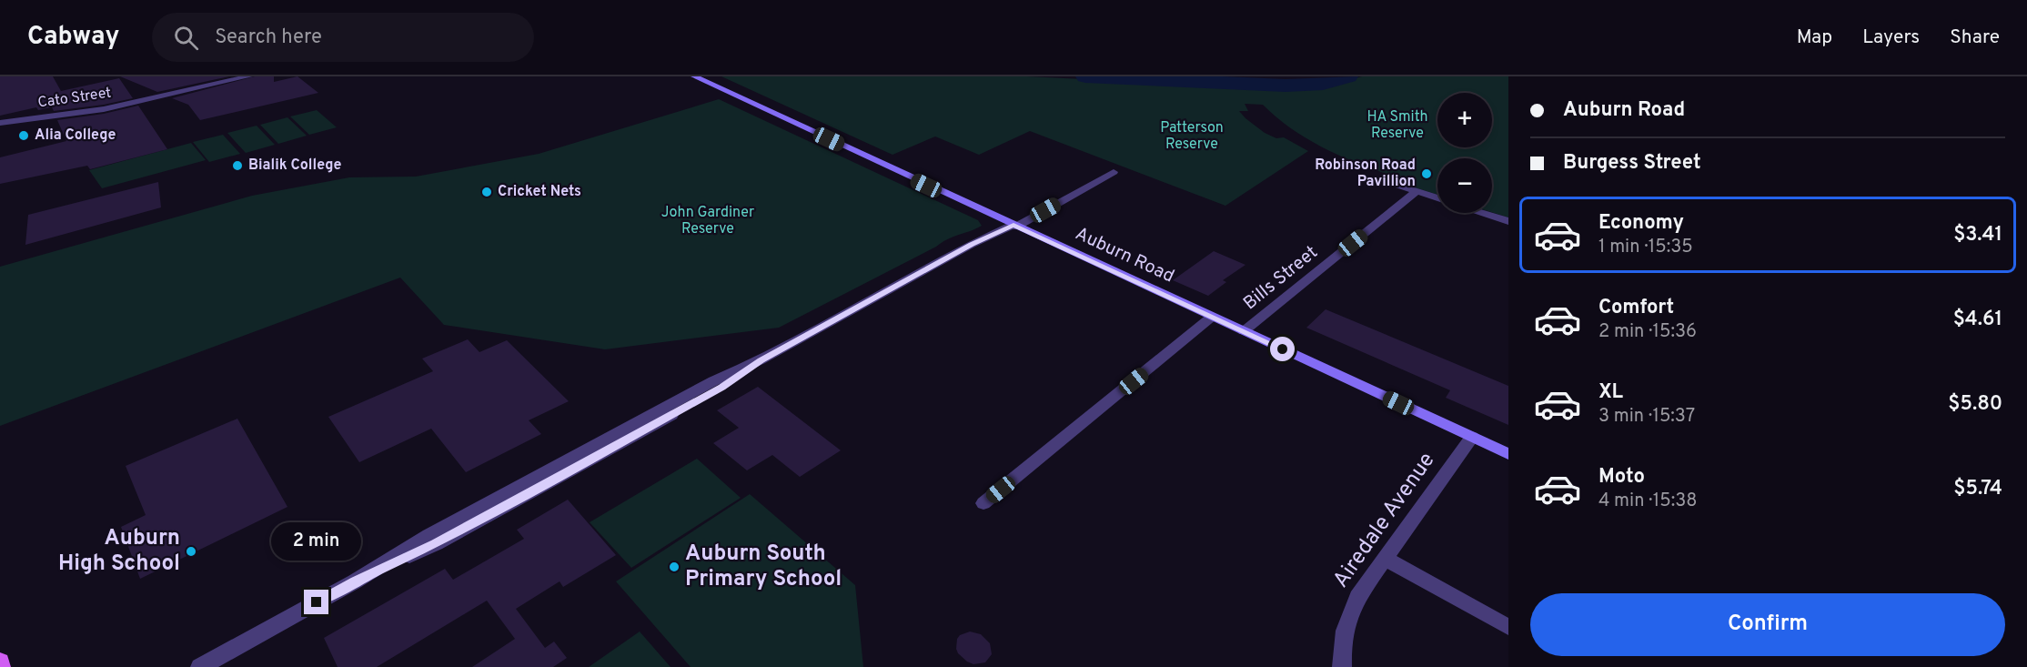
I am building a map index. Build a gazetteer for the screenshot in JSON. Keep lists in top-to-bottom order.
{
  "streets": {
    "main road": ["Auburn Road"],
    "street": ["Cato Street", "Bills Street", "Airedale Avenue"]
  },
  "crossings": [
    ["Auburn Road", "Bills Street"],
    ["Auburn Road", "Airedale Avenue"]
  ],
  "parks": ["HA Smith Reserve", "Patterson Reserve", "John Gardiner Reserve"],
  "places": [
    "Alia College",
    "Bialik College",
    "Robinson Road Pavillion",
    "Cricket Nets",
    "Auburn High School",
    "Auburn South Primary School"
  ],
  "page": {
    "header": "Cabway",
    "search": "Search here",
    "nav": ["Map", "Layers", "Share"],
    "banner": ["Auburn Road", "Burgess Street"],
    "map_buttons": ["+", "−"],
    "list": [
      {
        "name": "Economy",
        "note": "1 min · 15:35",
        "value": "$3.41"
      },
      {
        "name": "Comfort",
        "note": "2 min · 15:36",
        "value": "$4.61"
      },
      {
        "name": "XL",
        "note": "3 min · 15:37",
        "value": "$5.80"
      },
      {
        "name": "Moto",
        "note": "4 min · 15:38",
        "value": "$5.74"
      }
    ],
    "bubble": "2 min",
    "buttons": "Confirm"
  }
}
